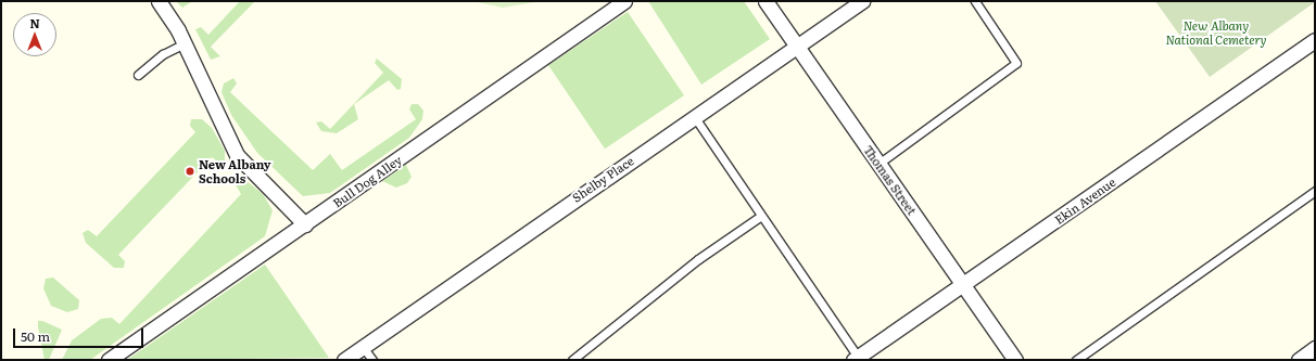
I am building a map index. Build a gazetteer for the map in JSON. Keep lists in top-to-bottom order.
{
  "streets": {
    "street": [
      "Shelby Place",
      "Thomas Street",
      "Bull Dog Alley",
      "Ekin Avenue"
    ]
  },
  "crossings": [
    ["Shelby Place", "Thomas Street"],
    ["Thomas Street", "Ekin Avenue"]
  ],
  "parks": ["New Albany National Cemetery"],
  "places": ["New Albany Schools"],
  "scale_bar": "50 m",
  "north": "top"
}
